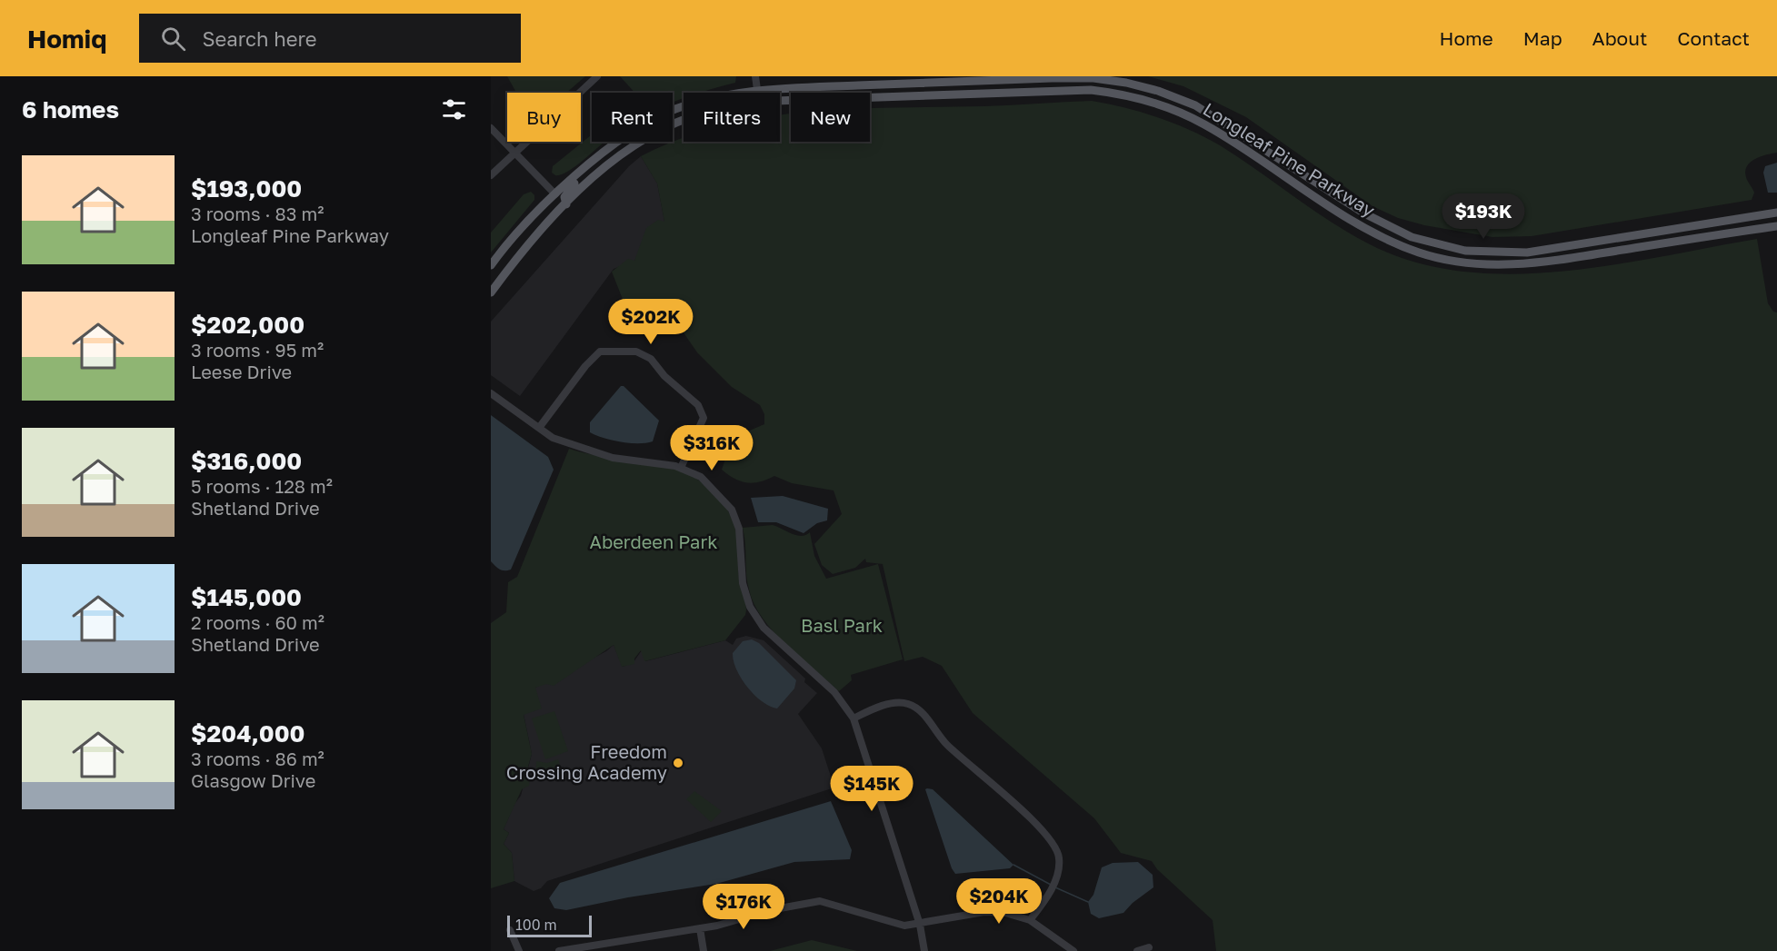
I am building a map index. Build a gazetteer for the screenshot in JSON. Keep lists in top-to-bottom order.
{
  "streets": {
    "main road": ["Longleaf Pine Parkway"]
  },
  "parks": ["Aberdeen Park", "Basl Park"],
  "places": ["Freedom Crossing Academy"],
  "scale_bar": "100 m",
  "page": {
    "header": "Homiq",
    "search": "Search here",
    "nav": [
      "Home",
      "Map",
      "About",
      "Contact"
    ],
    "heading": "6 homes",
    "chip": [
      "Buy",
      "Rent",
      "Filters",
      "New"
    ],
    "list": [
      {
        "name": "$193,000",
        "note": "3 rooms · 83 m² · Longleaf Pine Parkway"
      },
      {
        "name": "$202,000",
        "note": "3 rooms · 95 m² · Leese Drive"
      },
      {
        "name": "$316,000",
        "note": "5 rooms · 128 m² · Shetland Drive"
      },
      {
        "name": "$145,000",
        "note": "2 rooms · 60 m² · Shetland Drive"
      },
      {
        "name": "$204,000",
        "note": "3 rooms · 86 m² · Glasgow Drive"
      }
    ],
    "price": [
      "$193K",
      "$202K",
      "$316K",
      "$145K",
      "$204K",
      "$176K"
    ],
    "scale": "100 m"
  }
}
